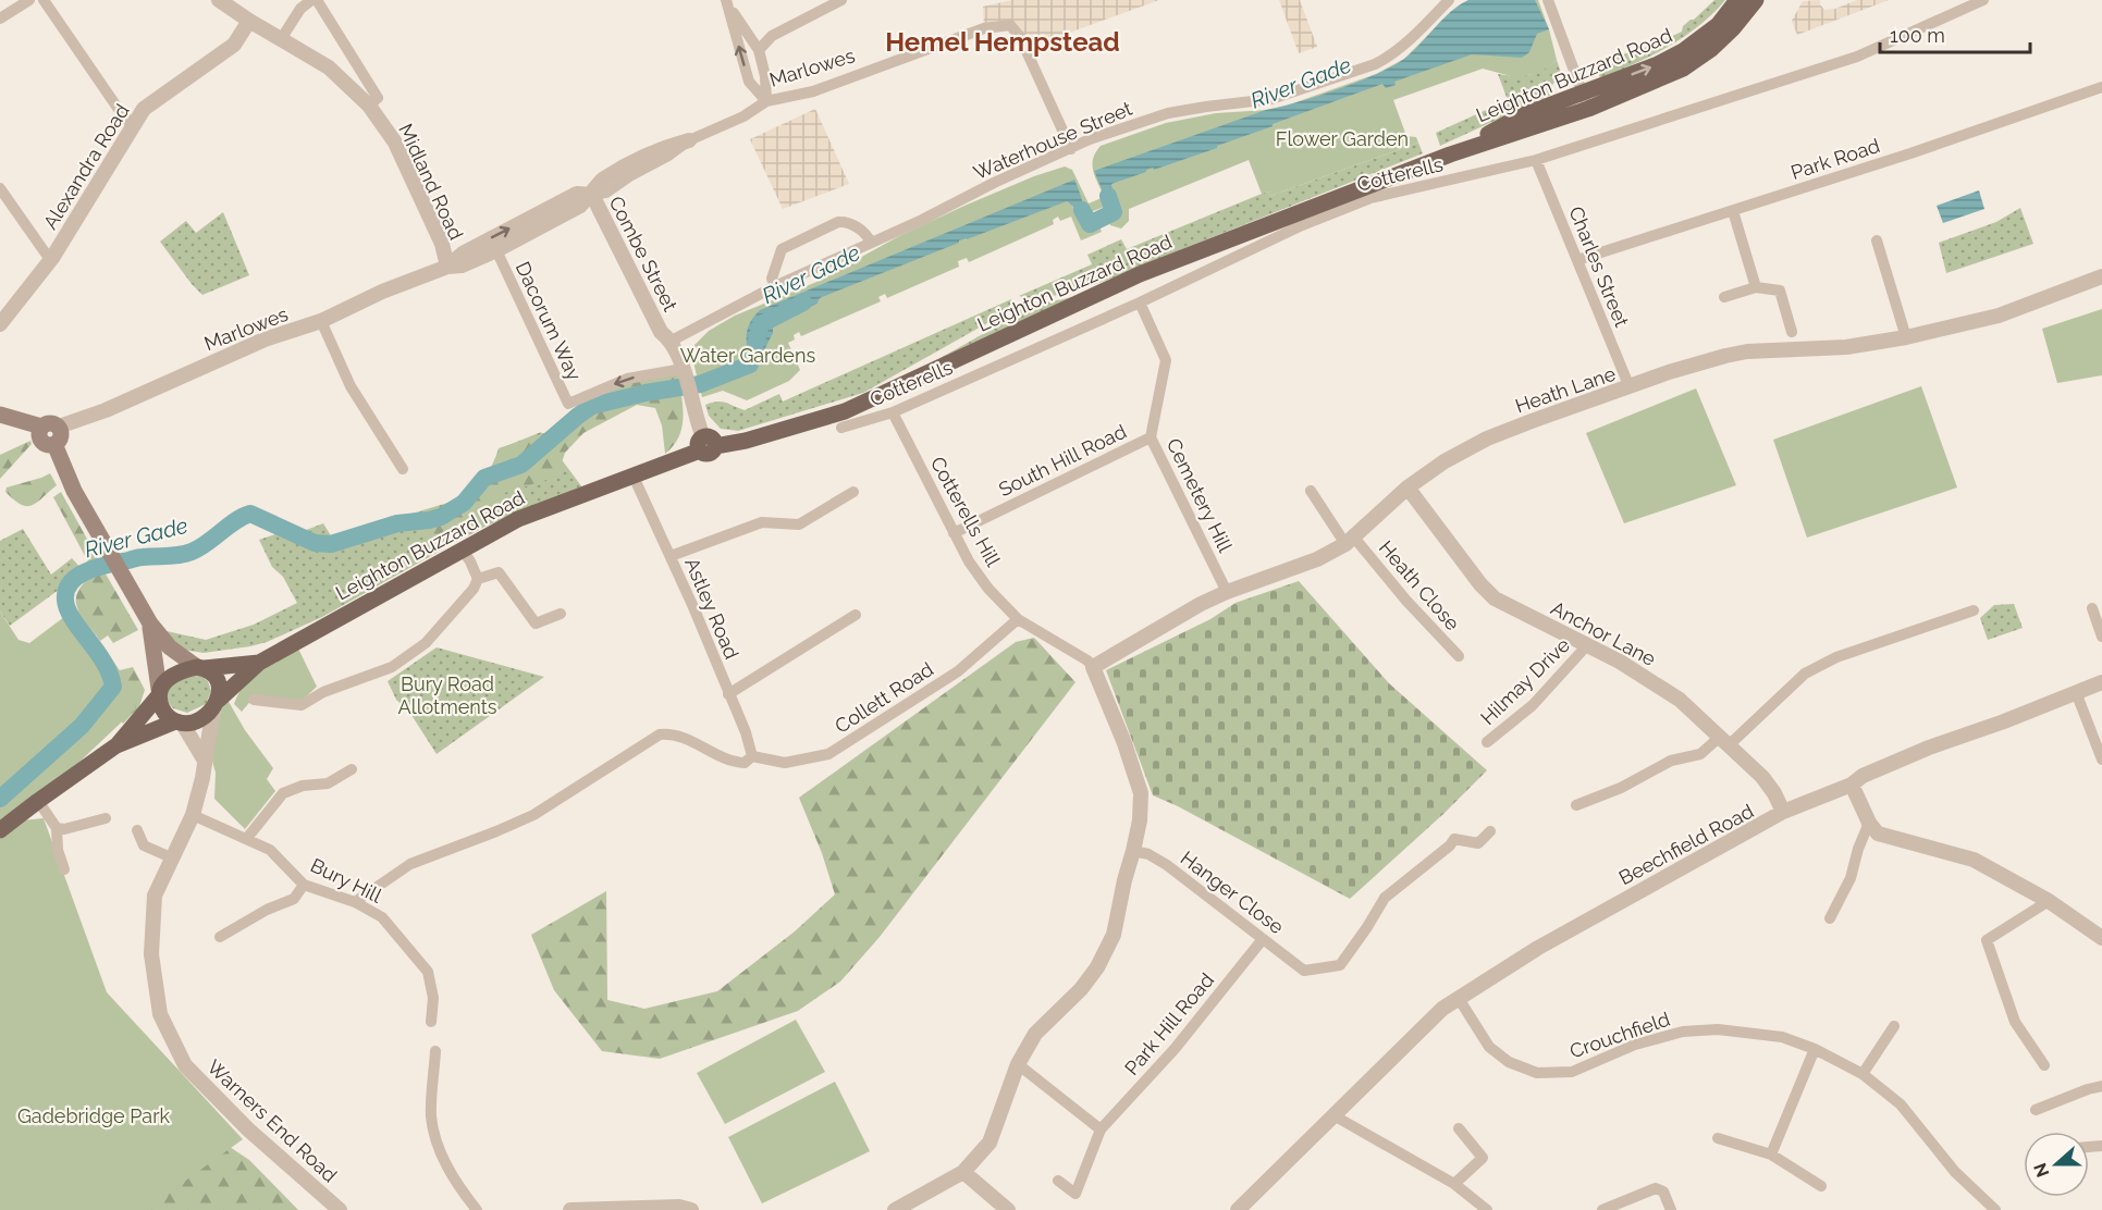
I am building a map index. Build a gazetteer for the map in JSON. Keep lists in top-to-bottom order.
{
  "streets": {
    "main road": ["Leighton Buzzard Road"],
    "street": [
      "Marlowes",
      "Waterhouse Street",
      "Park Road",
      "Alexandra Road",
      "Cotterells",
      "Midland Road",
      "Combe Street",
      "Charles Street",
      "Dacorum Way",
      "Heath Lane",
      "South Hill Road",
      "Cemetery Hill",
      "Cotterells Hill",
      "Heath Close",
      "Astley Road",
      "Anchor Lane",
      "Hilmay Drive",
      "Collett Road",
      "Beechfield Road",
      "Bury Hill",
      "Hanger Close",
      "Park Hill Road",
      "Crouchfield",
      "Warners End Road"
    ]
  },
  "crossings": [
    ["Marlowes", "Waterhouse Street"],
    ["Marlowes", "Midland Road"],
    ["Marlowes", "Combe Street"],
    ["Marlowes", "Dacorum Way"],
    ["Leighton Buzzard Road", "Combe Street"],
    ["Leighton Buzzard Road", "Astley Road"],
    ["Leighton Buzzard Road", "Warners End Road"],
    ["Waterhouse Street", "Combe Street"],
    ["Park Road", "Charles Street"],
    ["Alexandra Road", "Midland Road"],
    ["Cotterells", "Charles Street"],
    ["Cotterells", "Cemetery Hill"],
    ["Cotterells", "Cotterells Hill"],
    ["Combe Street", "Dacorum Way"],
    ["Charles Street", "Heath Lane"],
    ["Heath Lane", "Cemetery Hill"],
    ["Heath Lane", "Cotterells Hill"],
    ["Heath Lane", "Heath Close"],
    ["Heath Lane", "Anchor Lane"],
    ["South Hill Road", "Cemetery Hill"],
    ["South Hill Road", "Cotterells Hill"],
    ["Cotterells Hill", "Collett Road"],
    ["Astley Road", "Collett Road"],
    ["Anchor Lane", "Hilmay Drive"],
    ["Anchor Lane", "Beechfield Road"],
    ["Collett Road", "Bury Hill"],
    ["Beechfield Road", "Crouchfield"],
    ["Bury Hill", "Warners End Road"],
    ["Hanger Close", "Park Hill Road"]
  ],
  "districts": ["Hemel Hempstead"],
  "water": ["River Gade"],
  "parks": [
    "Flower Garden",
    "Water Gardens",
    "Bury Road Allotments",
    "Gadebridge Park"
  ],
  "scale_bar": "100 m",
  "north": "left"
}
